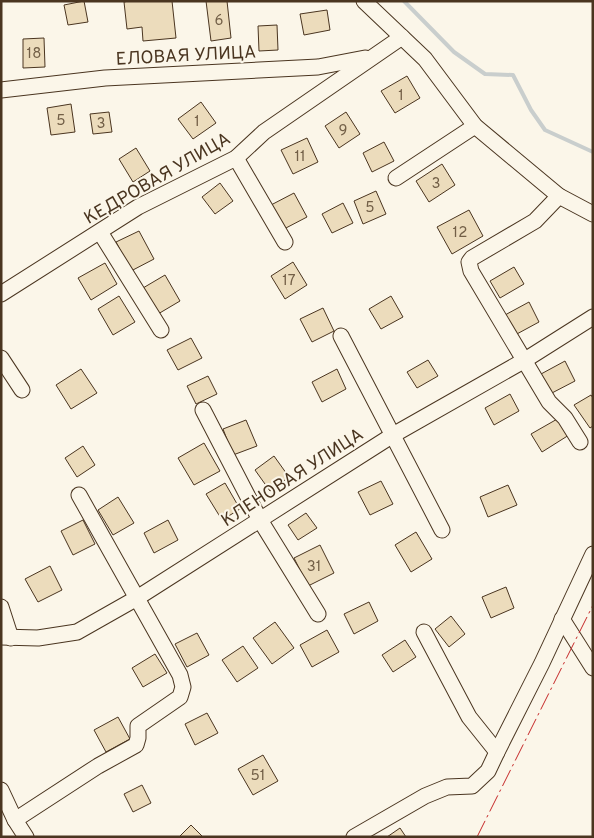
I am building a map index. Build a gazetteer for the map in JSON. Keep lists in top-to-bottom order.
{
  "streets": {
    "street": ["ЕЛОВАЯ УЛИЦА", "КЕДРОВАЯ УЛИЦА", "КЛЕНОВАЯ УЛИЦА"]
  },
  "crossings": [
    ["ЕЛОВАЯ УЛИЦА", "КЕДРОВАЯ УЛИЦА"]
  ],
  "house_numbers": [
    "6",
    "18",
    "1",
    "5",
    "1",
    "3",
    "9",
    "11",
    "3",
    "5",
    "12",
    "17",
    "31",
    "51"
  ]
}
